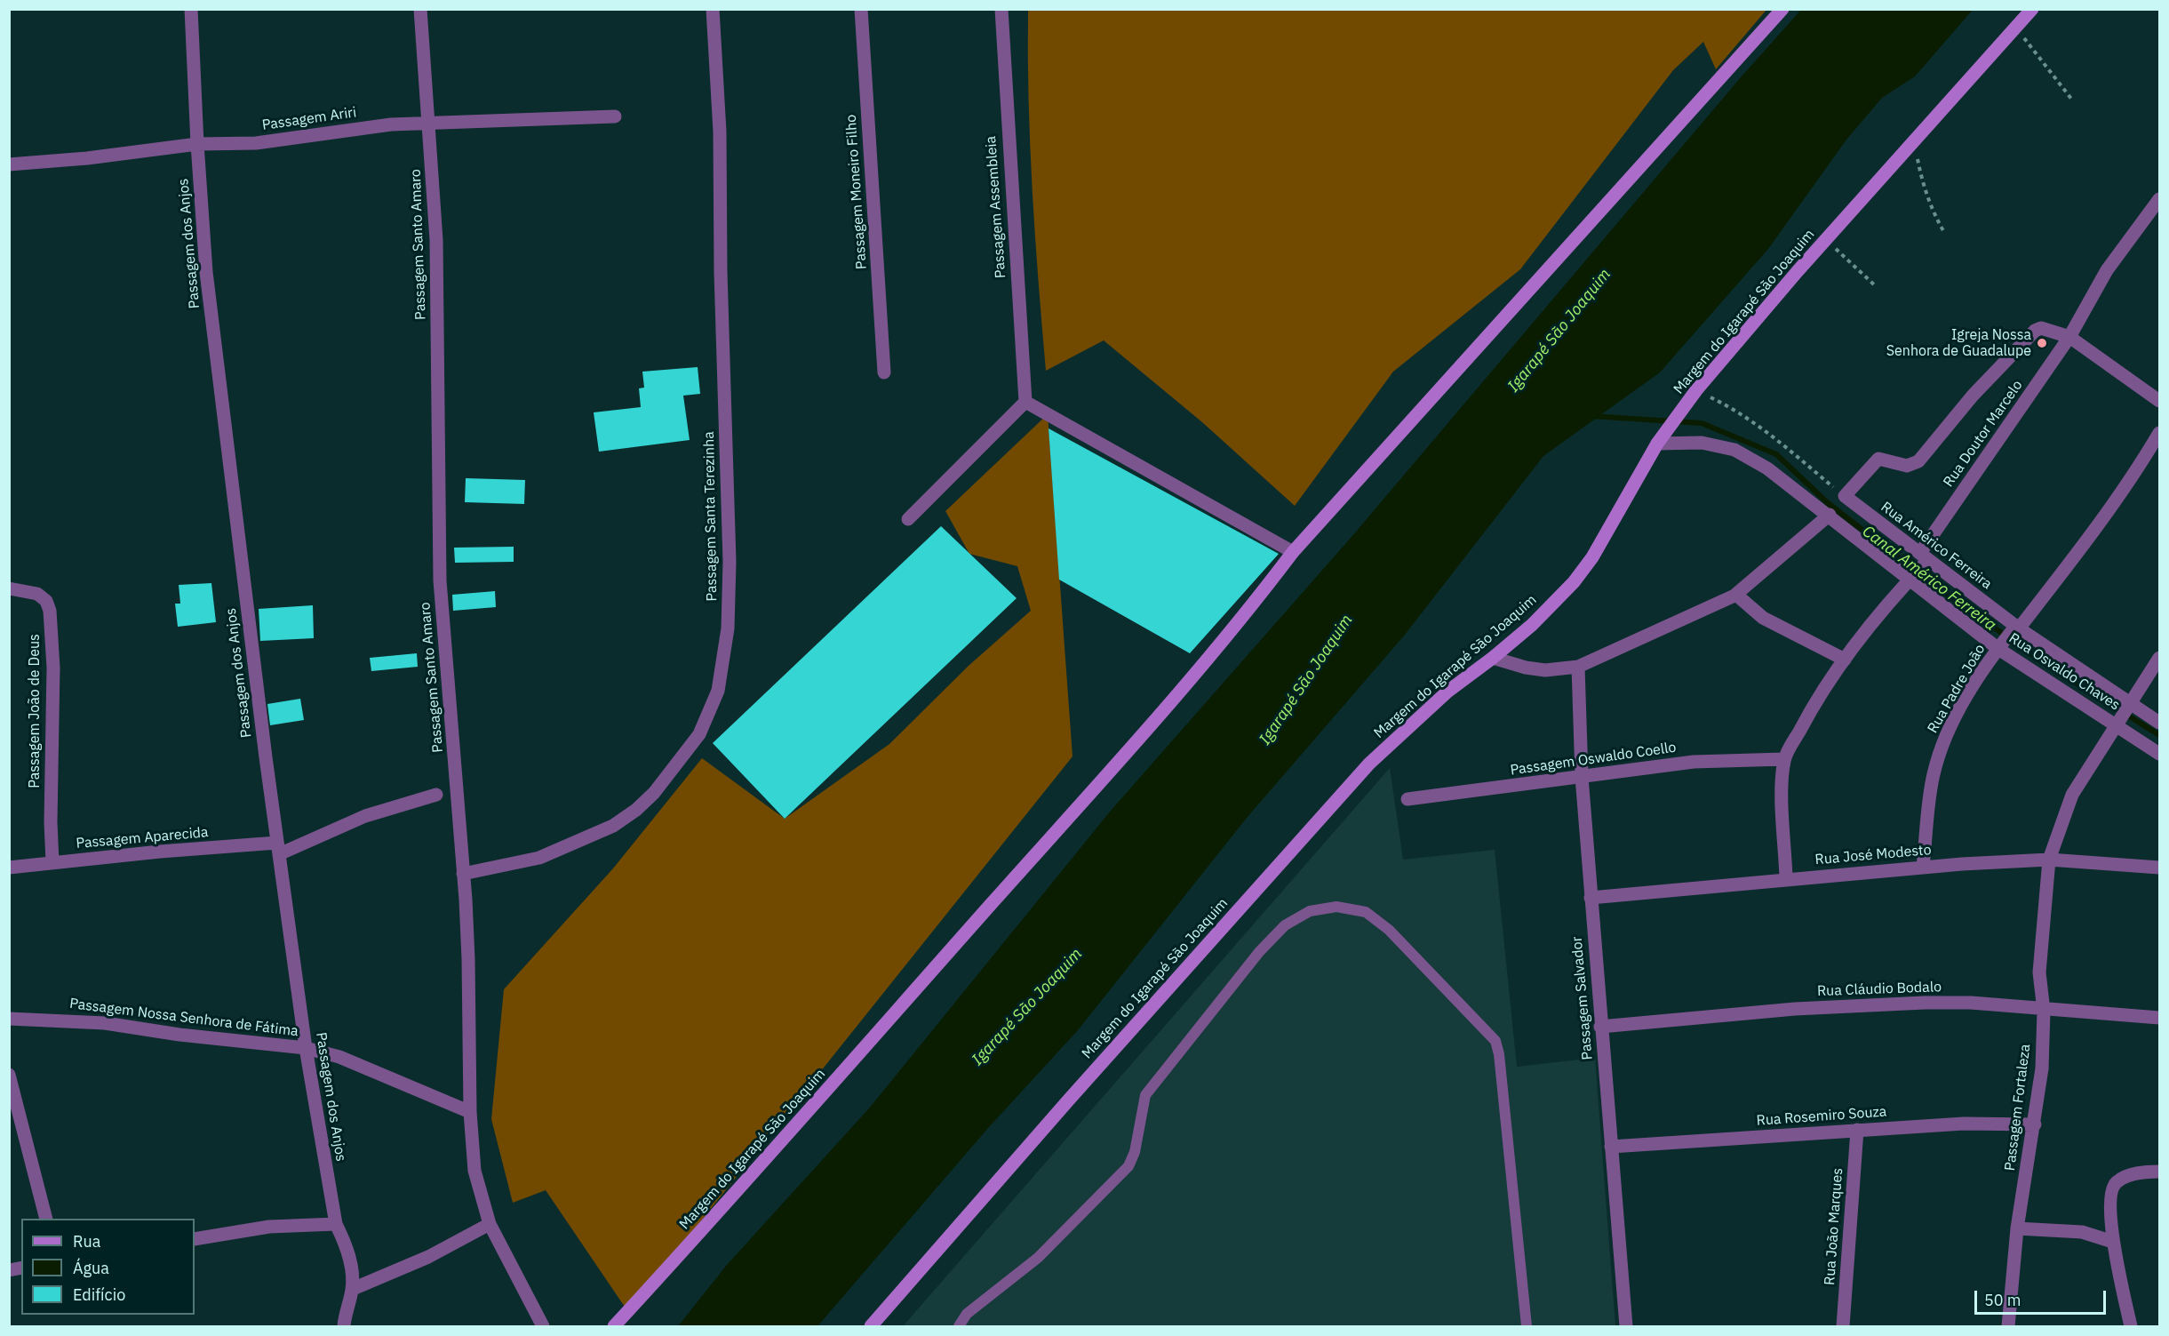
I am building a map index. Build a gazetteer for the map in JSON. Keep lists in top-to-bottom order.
{
  "streets": {
    "street": [
      "Passagem Ariri",
      "Passagem Moneiro Filho",
      "Passagem Assembleia",
      "Passagem dos Anjos",
      "Passagem Santo Amaro",
      "Margem do Igarapé São Joaquim",
      "Rua Doutor Marcelo",
      "Passagem Santa Terezinha",
      "Rua Américo Ferreira",
      "Rua Osvaldo Chaves",
      "Rua Padre João",
      "Passagem João de Deus",
      "Passagem Oswaldo Coello",
      "Passagem Aparecida",
      "Rua José Modesto",
      "Rua Cláudio Bodalo",
      "Passagem Salvador",
      "Passagem Nossa Senhora de Fátima",
      "Passagem Fortaleza",
      "Rua Rosemiro Souza",
      "Rua João Marques"
    ]
  },
  "crossings": [
    ["Passagem Ariri", "Passagem dos Anjos"],
    ["Passagem Ariri", "Passagem Santo Amaro"],
    ["Passagem dos Anjos", "Passagem Aparecida"],
    ["Passagem dos Anjos", "Passagem Nossa Senhora de Fátima"],
    ["Passagem Santo Amaro", "Passagem Santa Terezinha"],
    ["Passagem Santo Amaro", "Passagem Nossa Senhora de Fátima"],
    ["Margem do Igarapé São Joaquim", "Rua Osvaldo Chaves"],
    ["Rua Doutor Marcelo", "Rua Américo Ferreira"],
    ["Rua Doutor Marcelo", "Rua Osvaldo Chaves"],
    ["Rua Doutor Marcelo", "Passagem Oswaldo Coello"],
    ["Rua Doutor Marcelo", "Rua José Modesto"],
    ["Rua Américo Ferreira", "Rua Osvaldo Chaves"],
    ["Rua Américo Ferreira", "Rua Padre João"],
    ["Rua Américo Ferreira", "Passagem Fortaleza"],
    ["Rua Osvaldo Chaves", "Rua Padre João"],
    ["Rua Osvaldo Chaves", "Passagem Fortaleza"],
    ["Rua Padre João", "Rua José Modesto"],
    ["Passagem João de Deus", "Passagem Aparecida"],
    ["Passagem Oswaldo Coello", "Passagem Salvador"],
    ["Rua José Modesto", "Passagem Salvador"],
    ["Rua José Modesto", "Passagem Fortaleza"],
    ["Rua Cláudio Bodalo", "Passagem Salvador"],
    ["Rua Cláudio Bodalo", "Passagem Fortaleza"],
    ["Passagem Salvador", "Rua Rosemiro Souza"],
    ["Passagem Fortaleza", "Rua Rosemiro Souza"],
    ["Rua Rosemiro Souza", "Rua João Marques"]
  ],
  "water": ["Igarapé São Joaquim", "Canal Américo Ferreira"],
  "places": ["Igreja Nossa Senhora de Guadalupe"],
  "legend": ["Rua", "Água", "Edifício"],
  "scale_bar": "50 m"
}
